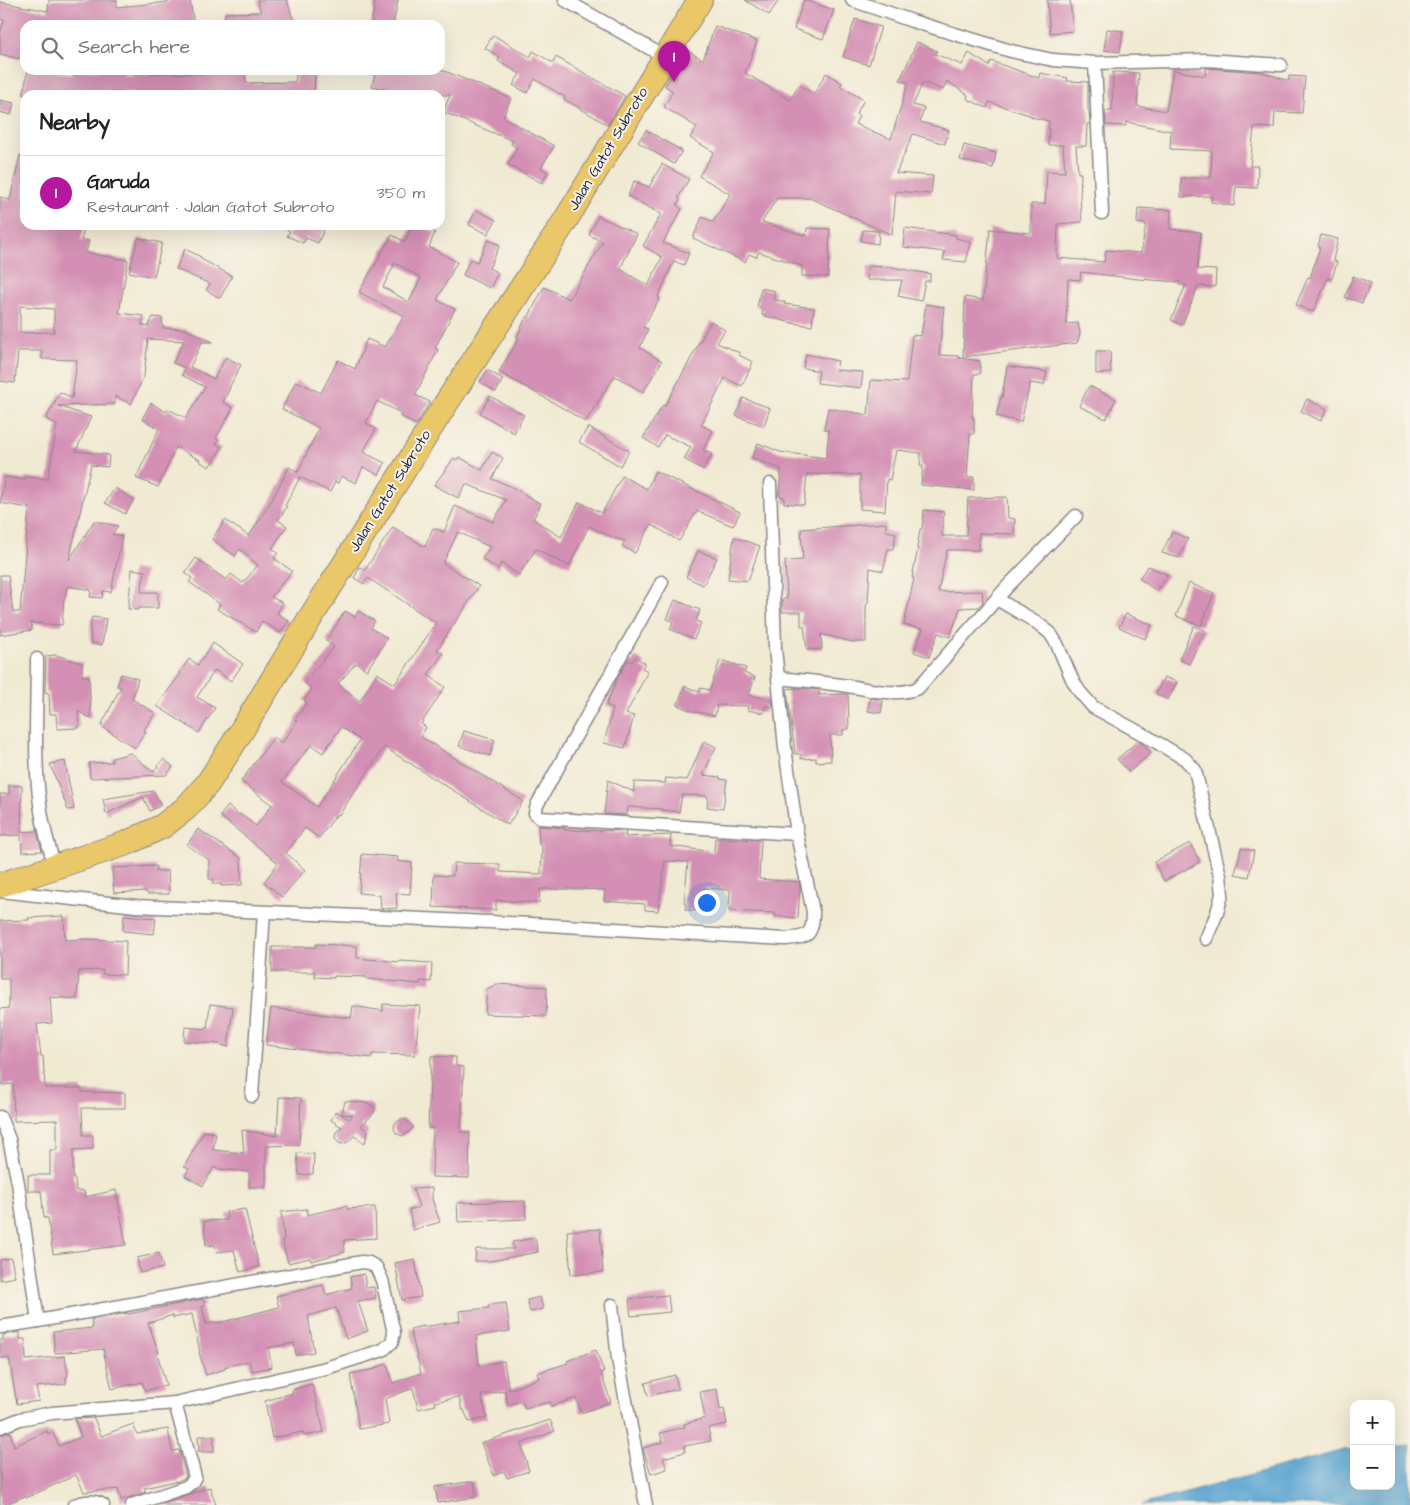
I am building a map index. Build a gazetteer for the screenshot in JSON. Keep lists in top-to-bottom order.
{
  "streets": {
    "highway": ["Jalan Gatot Subroto"]
  },
  "page": {
    "search": "Search here",
    "pins": "1",
    "heading": "Nearby",
    "list": [
      {
        "mark": "1",
        "name": "Garuda",
        "note": "Restaurant · Jalan Gatot Subroto",
        "value": "350 m"
      }
    ],
    "map_buttons": ["+", "−"]
  }
}
